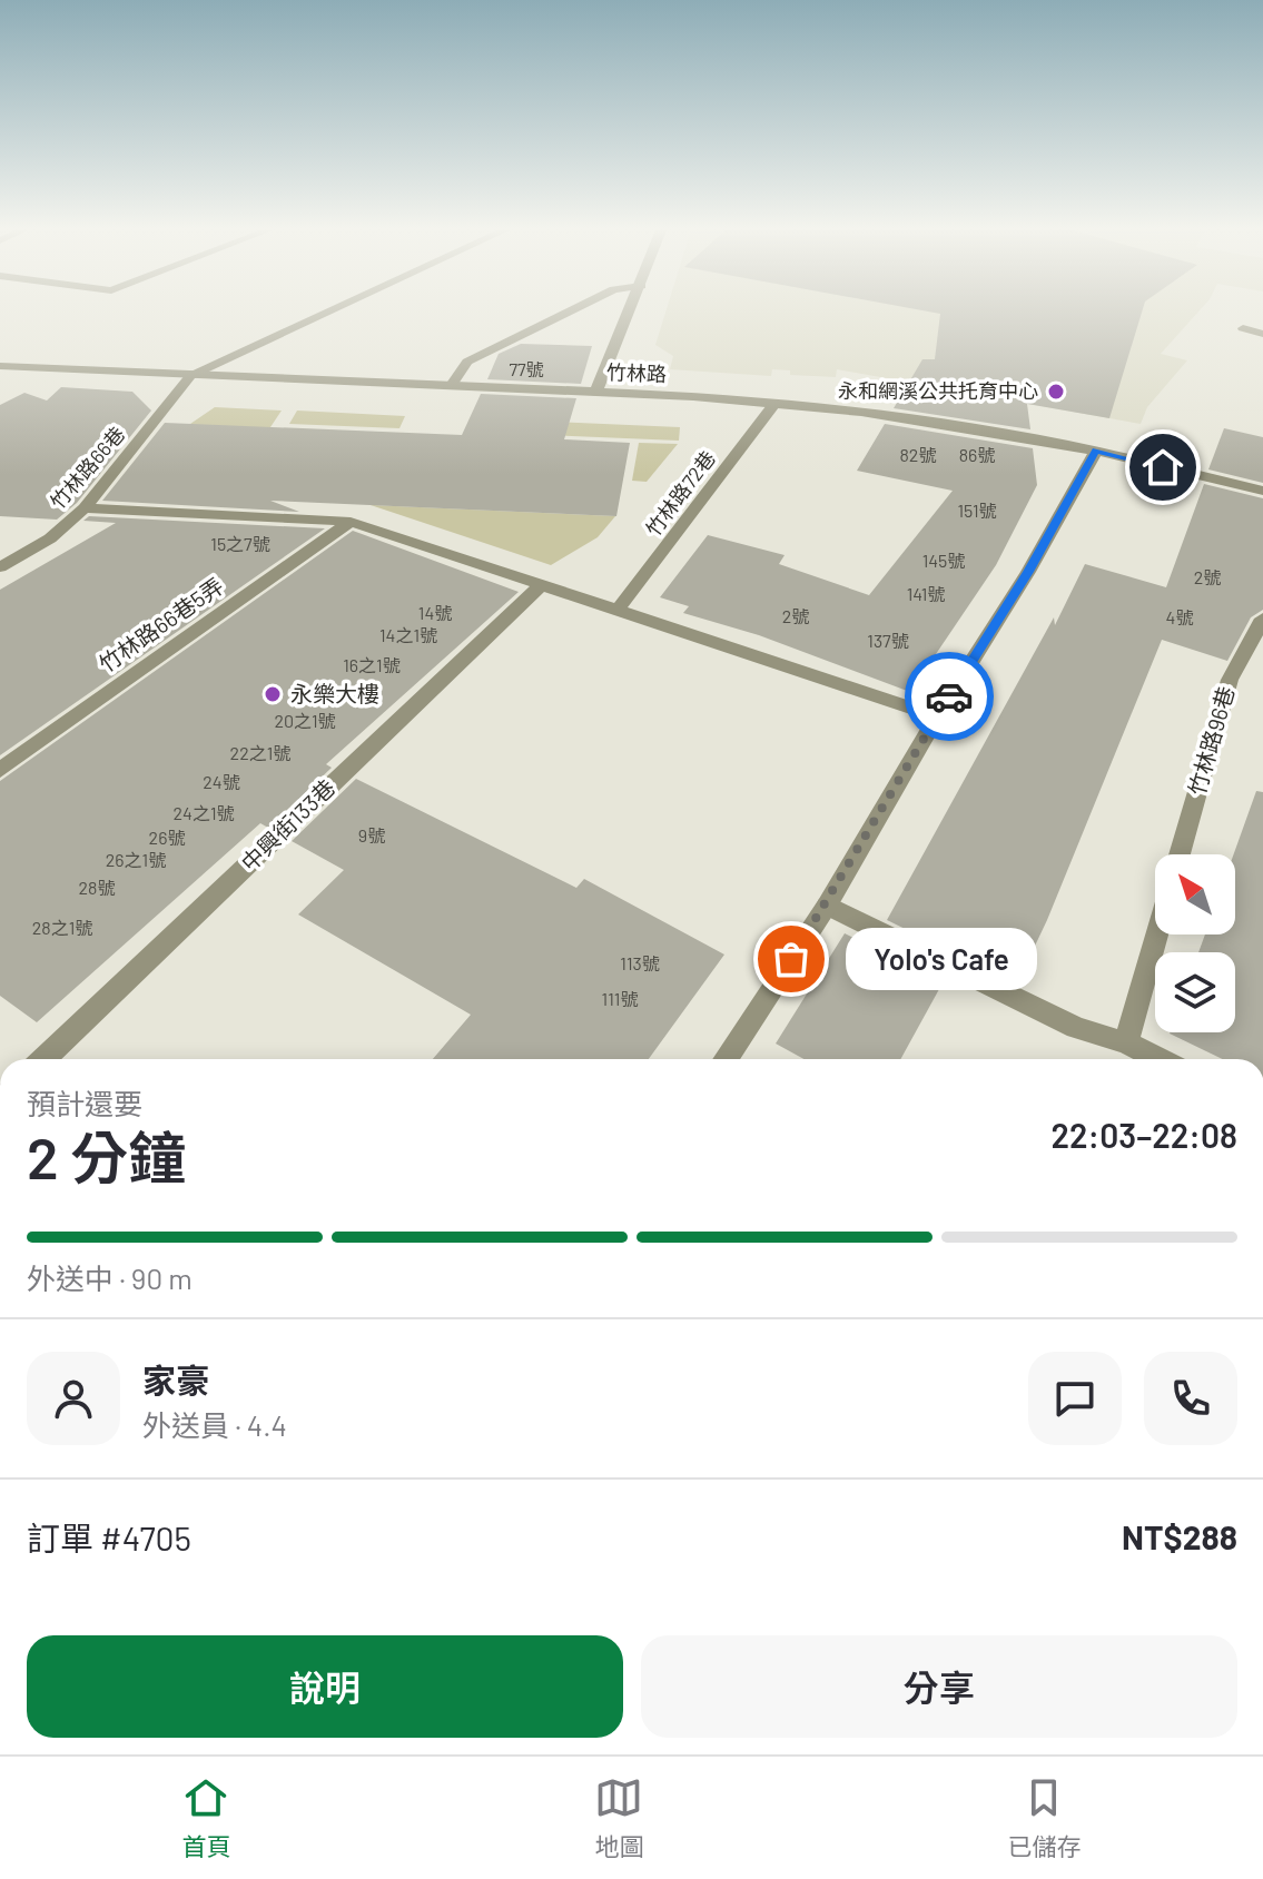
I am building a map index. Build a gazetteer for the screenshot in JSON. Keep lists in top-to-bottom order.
{
  "streets": {
    "street": [
      "竹林路",
      "竹林路66巷",
      "竹林路72巷",
      "竹林路66巷5弄",
      "竹林路96巷",
      "中興街133巷"
    ]
  },
  "crossings": [
    ["竹林路", "竹林路66巷"],
    ["竹林路", "竹林路72巷"]
  ],
  "places": ["永和網溪公共托育中心", "永樂大樓", "Yolo's Cafe"],
  "house_numbers": [
    "77號",
    "82號",
    "86號",
    "151號",
    "15之7號",
    "145號",
    "2號",
    "141號",
    "14號",
    "2號",
    "4號",
    "14之1號",
    "137號",
    "16之1號",
    "20之1號",
    "22之1號",
    "24號",
    "24之1號",
    "9號",
    "26號",
    "26之1號",
    "28號",
    "28之1號",
    "113號",
    "111號"
  ],
  "north": "top left",
  "page": {
    "bubble": "Yolo's Cafe",
    "heading": ["2 分鐘", "預計還要", "22:03–22:08"],
    "panel": [
      "家豪",
      "外送員 · 4.4",
      "訂單 #4705",
      "NT$288"
    ],
    "bar": "外送中 · 90 m",
    "buttons": ["說明", "分享"],
    "tabs": ["首頁", "地圖", "已儲存"]
  }
}
